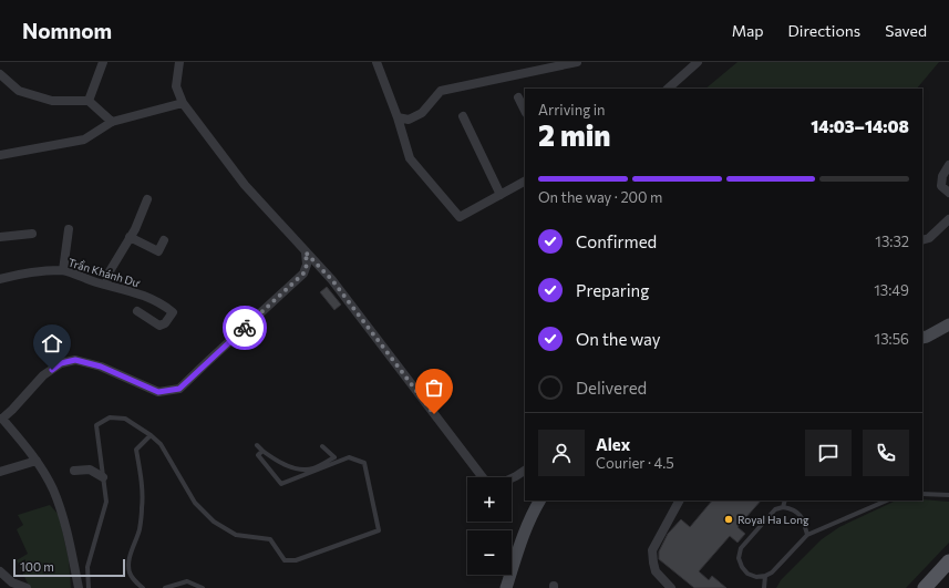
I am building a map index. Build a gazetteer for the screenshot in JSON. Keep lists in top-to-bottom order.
{
  "streets": {
    "street": ["Trần Khánh Dư"]
  },
  "places": ["Royal Ha Long"],
  "scale_bar": "100 m",
  "page": {
    "header": "Nomnom",
    "nav": ["Map", "Directions", "Saved"],
    "heading": ["2 min", "Arriving in", "14:03–14:08"],
    "panel": ["Alex", "Courier · 4.5"],
    "bar": "On the way · 200 m",
    "list": [
      ["Confirmed", "13:32"],
      ["Preparing", "13:49"],
      ["On the way", "13:56"],
      "Delivered"
    ],
    "map_buttons": ["+", "−"],
    "scale": "100 m"
  }
}
